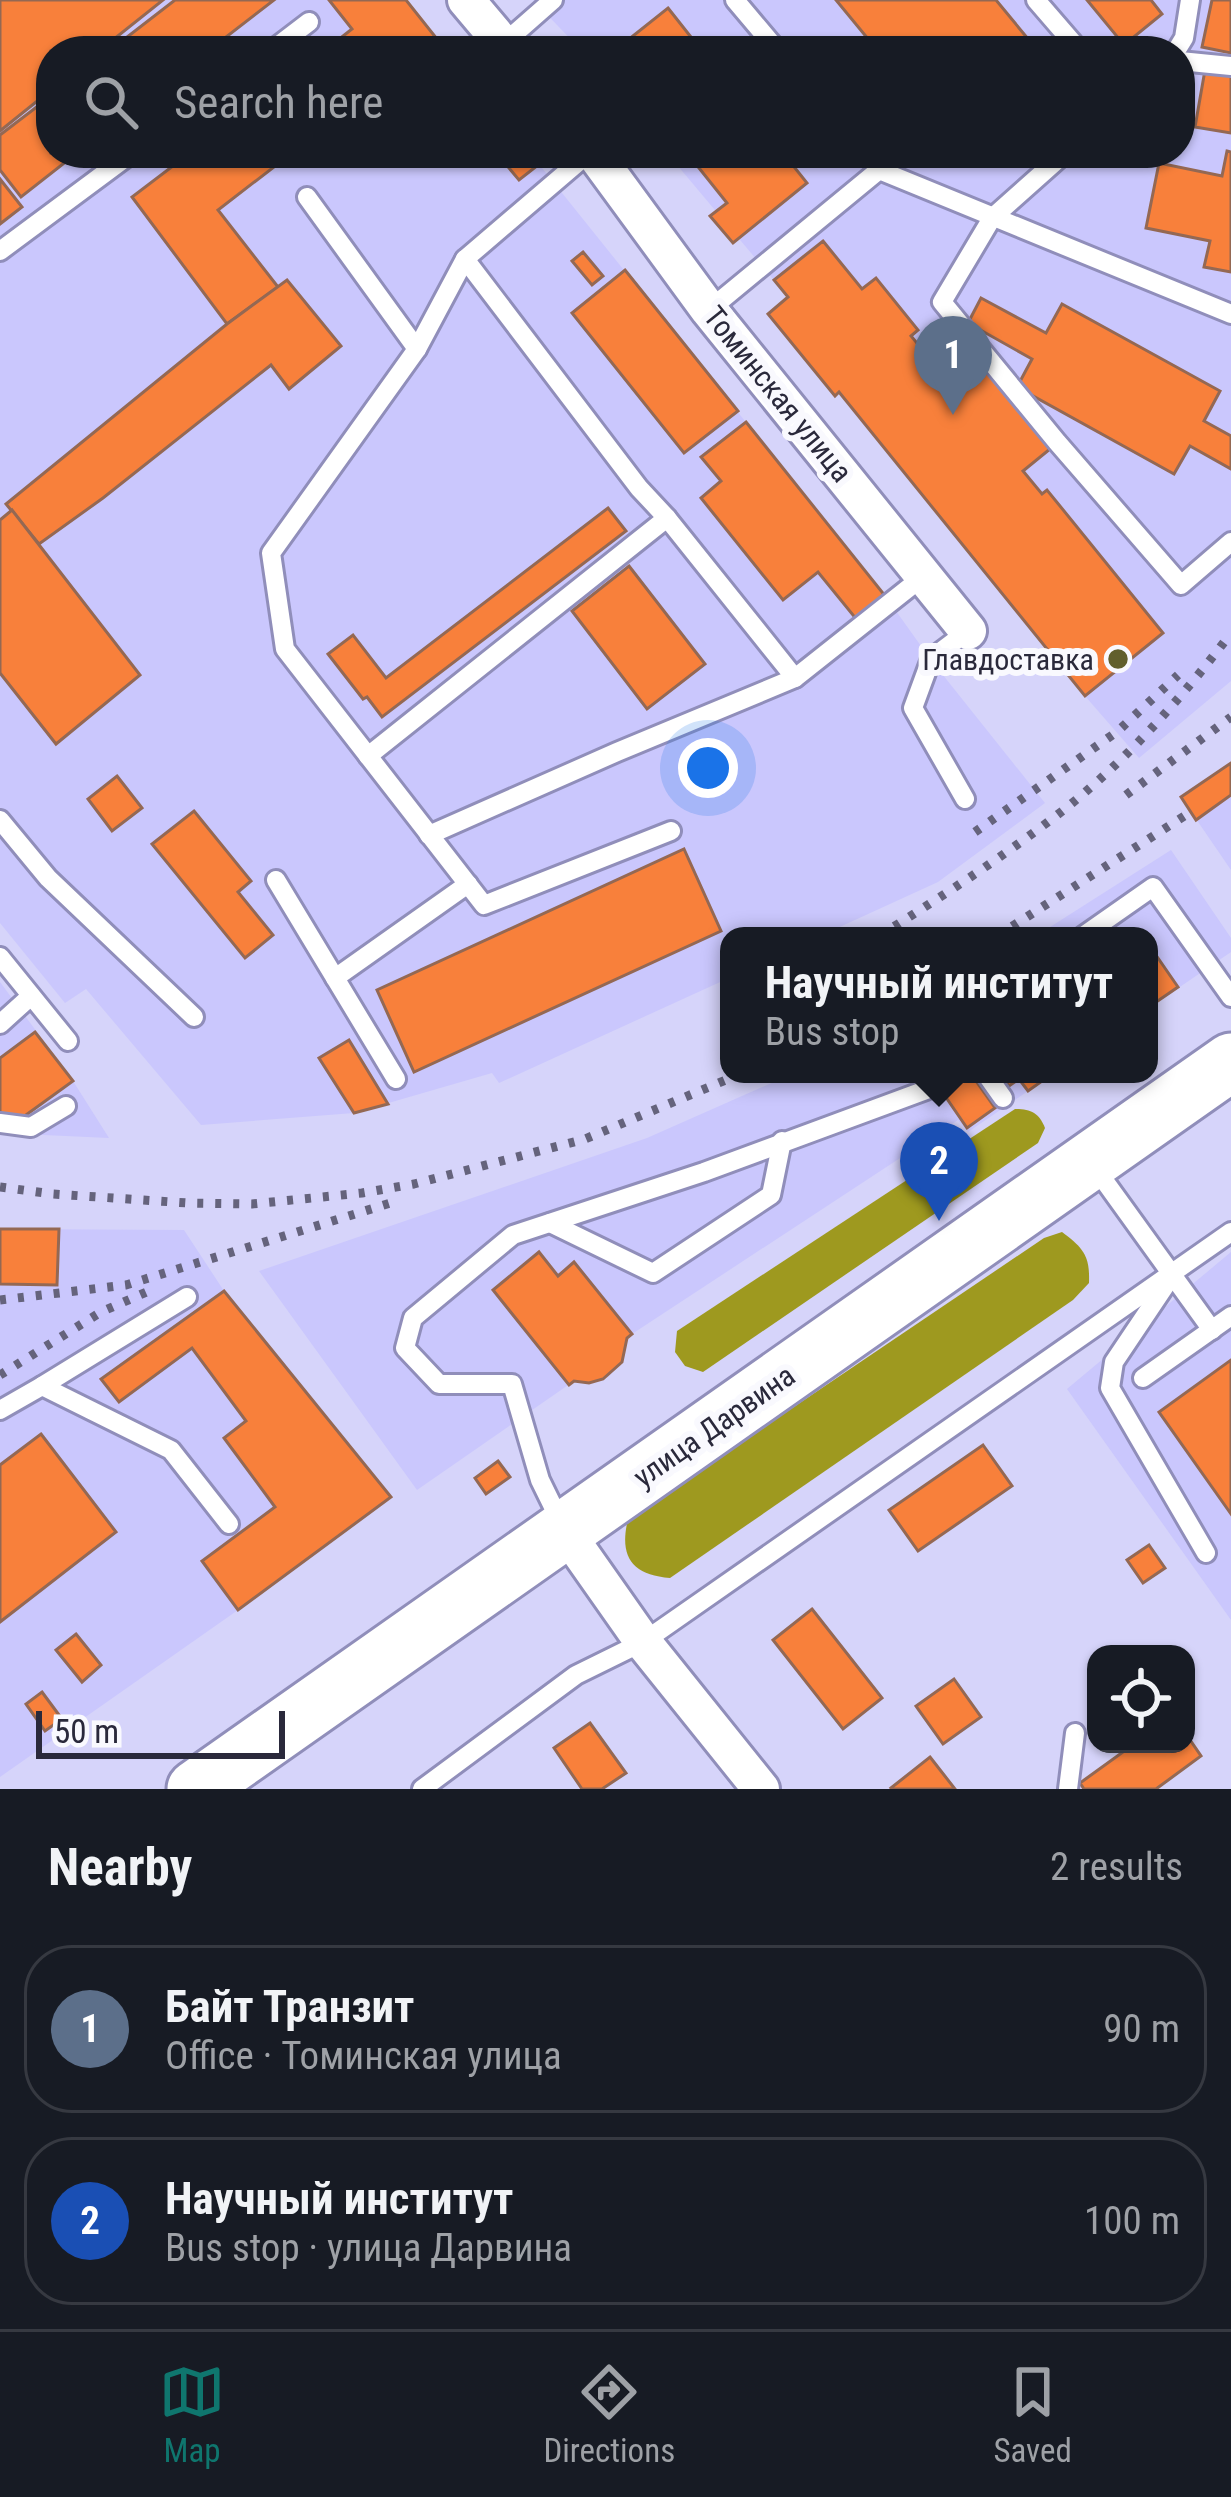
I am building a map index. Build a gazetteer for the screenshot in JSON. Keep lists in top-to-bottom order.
{
  "streets": {
    "main road": ["улица Дарвина"],
    "street": ["Томинская улица"]
  },
  "places": ["Главдоставка"],
  "scale_bar": "50 m",
  "page": {
    "search": "Search here",
    "pins": ["1", "2"],
    "popup": ["Научный институт", "Bus stop"],
    "scale": "50 m",
    "heading": ["Nearby", "2 results"],
    "list": [
      {
        "mark": "1",
        "name": "Байт Транзит",
        "note": "Office · Томинская улица",
        "value": "90 m"
      },
      {
        "mark": "2",
        "name": "Научный институт",
        "note": "Bus stop · улица Дарвина",
        "value": "100 m"
      }
    ],
    "nav": ["Map", "Directions", "Saved"]
  }
}
